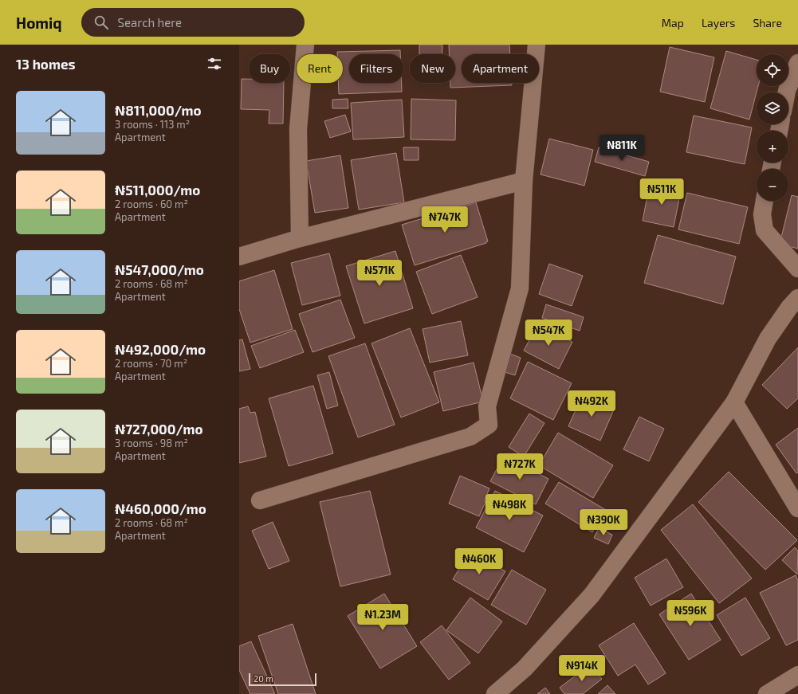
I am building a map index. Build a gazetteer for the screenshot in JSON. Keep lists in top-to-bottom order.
{
  "scale_bar": "20 m",
  "page": {
    "header": "Homiq",
    "search": "Search here",
    "nav": ["Map", "Layers", "Share"],
    "heading": "13 homes",
    "map_buttons": ["+", "−"],
    "chip": [
      "Buy",
      "Rent",
      "Filters",
      "New",
      "Apartment"
    ],
    "list": [
      {
        "name": "₦811,000/mo",
        "note": "3 rooms · 113 m² · Apartment"
      },
      {
        "name": "₦511,000/mo",
        "note": "2 rooms · 60 m² · Apartment"
      },
      {
        "name": "₦547,000/mo",
        "note": "2 rooms · 68 m² · Apartment"
      },
      {
        "name": "₦492,000/mo",
        "note": "2 rooms · 70 m² · Apartment"
      },
      {
        "name": "₦727,000/mo",
        "note": "3 rooms · 98 m² · Apartment"
      },
      {
        "name": "₦460,000/mo",
        "note": "2 rooms · 68 m² · Apartment"
      }
    ],
    "price": [
      "₦811K",
      "₦511K",
      "₦747K",
      "₦571K",
      "₦547K",
      "₦492K",
      "₦727K",
      "₦498K",
      "₦390K",
      "₦460K",
      "₦596K",
      "₦1.23M",
      "₦914K"
    ],
    "scale": "20 m"
  }
}
